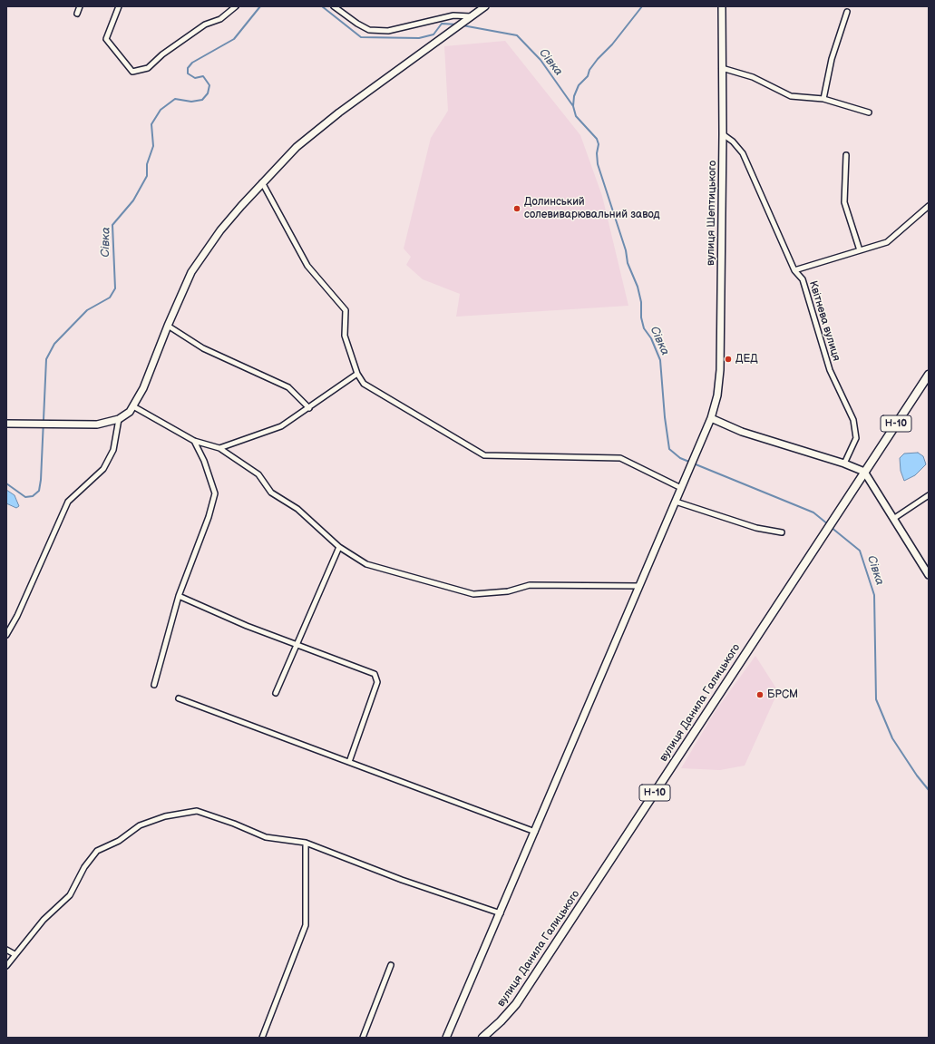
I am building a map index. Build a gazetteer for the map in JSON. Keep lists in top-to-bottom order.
{
  "streets": {
    "main road": ["Н-10", "вулиця Данила Галицького"],
    "street": ["вулиця Шептицького", "Квітнева вулиця"]
  },
  "crossings": [
    ["вулиця Шептицького", "Квітнева вулиця"]
  ],
  "water": ["Сівка"],
  "places": ["Долинський солевиварювальний завод", "ДЕД", "БРСМ"]
}
